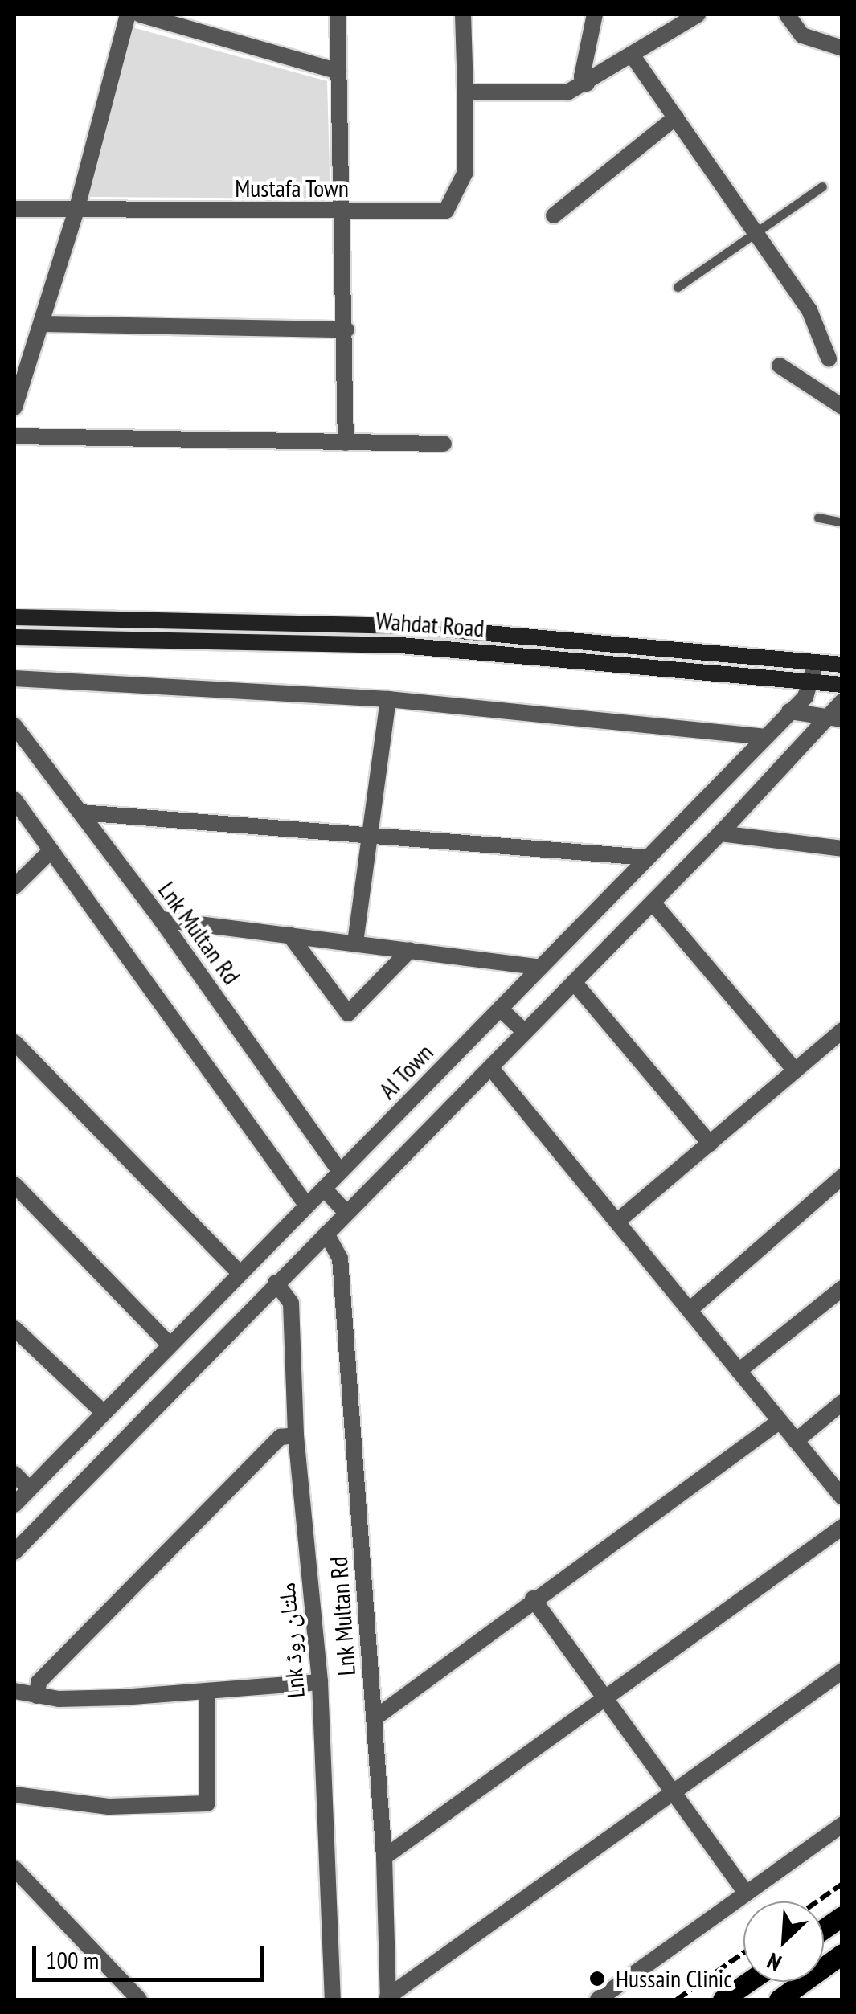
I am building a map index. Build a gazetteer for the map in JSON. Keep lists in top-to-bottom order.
{
  "streets": {
    "main road": ["Wahdat Road"],
    "street": [
      "Mustafa Town",
      "Lnk Multan Rd",
      "AI Town",
      "Lnk ملتان روڈ"
    ]
  },
  "crossings": [
    ["Wahdat Road", "AI Town"],
    ["Lnk Multan Rd", "AI Town"]
  ],
  "places": ["Hussain Clinic"],
  "scale_bar": "100 m",
  "north": "bottom left"
}
